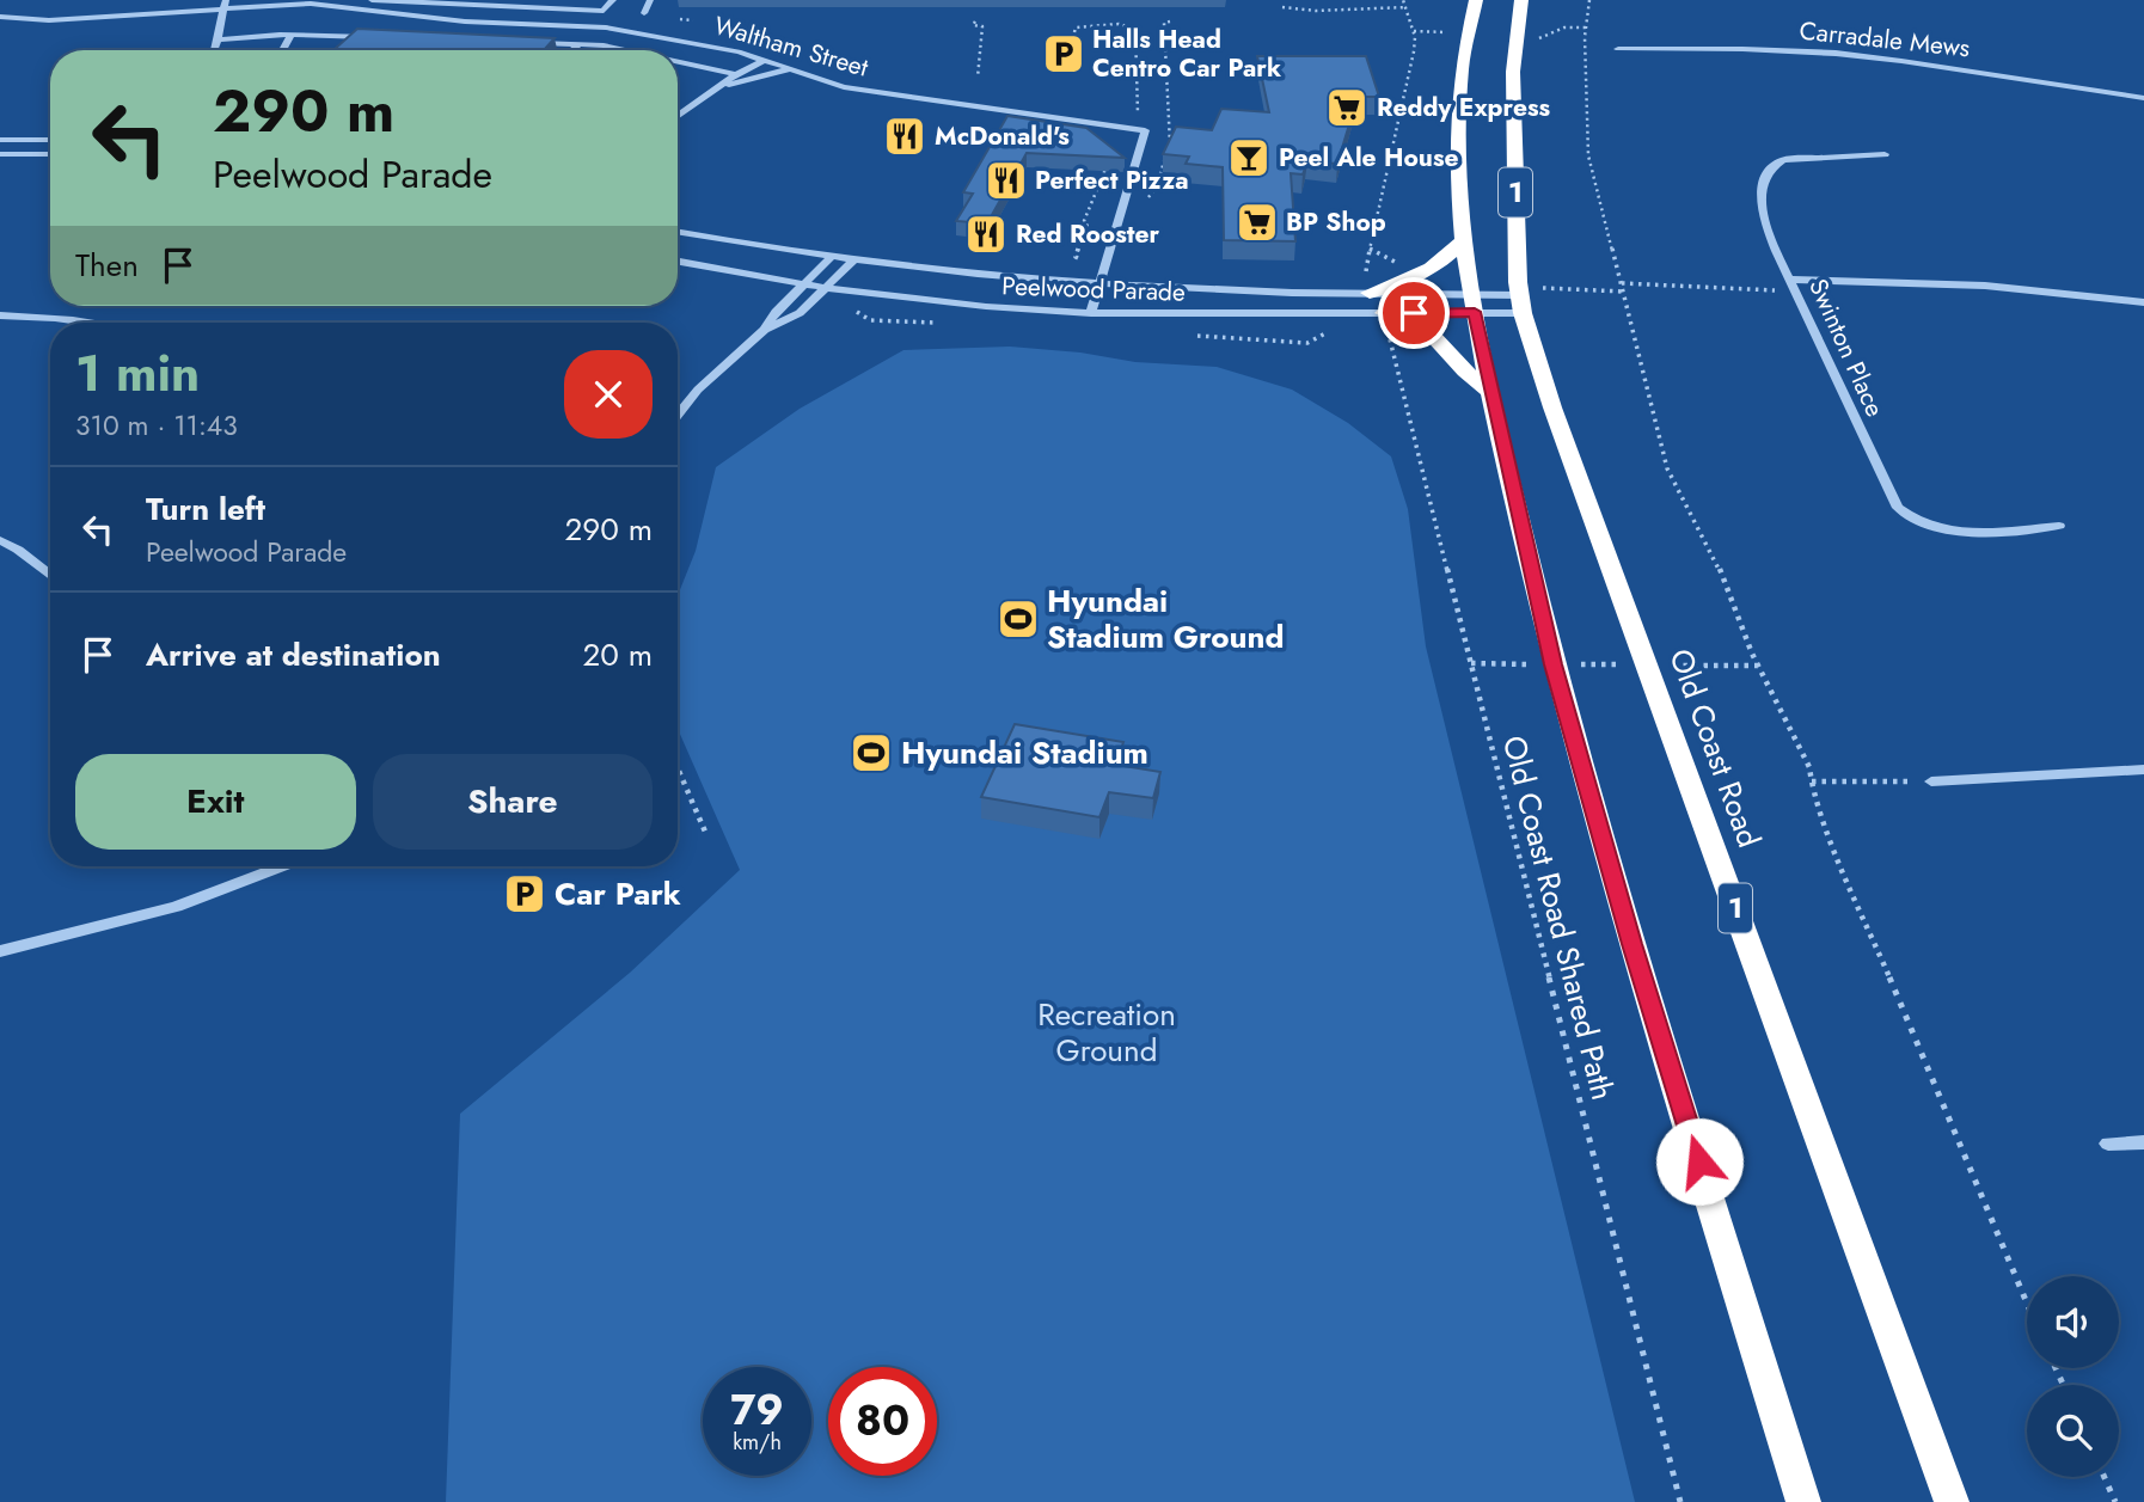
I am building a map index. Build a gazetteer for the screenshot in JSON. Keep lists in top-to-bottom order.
{
  "streets": {
    "highway": ["1", "Old Coast Road"],
    "street": [
      "Carradale Mews",
      "Waltham Street",
      "Peelwood Parade",
      "Swinton Place"
    ],
    "path": ["Old Coast Road Shared Path"]
  },
  "crossings": [
    ["Waltham Street", "Peelwood Parade"],
    ["1", "Peelwood Parade"],
    ["Peelwood Parade", "Old Coast Road"]
  ],
  "parks": ["Recreation Ground"],
  "places": {
    "parking": ["Halls Head Centro Car Park", "Car Park"],
    "supermarket": ["Reddy Express", "BP Shop"],
    "restaurant": ["McDonald's", "Perfect Pizza", "Red Rooster"],
    "bar": ["Peel Ale House"],
    "sports": ["Hyundai Stadium Ground", "Hyundai Stadium"]
  },
  "page": {
    "turn": ["290 m", "Peelwood Parade"],
    "then": "Then",
    "heading": ["1 min", "310 m · 11:43"],
    "list": [
      {
        "name": "Turn left",
        "note": "Peelwood Parade",
        "value": "290 m"
      },
      {
        "name": "Arrive at destination",
        "value": "20 m"
      }
    ],
    "buttons": ["Exit", "Share"],
    "speed": "79 km/h",
    "limit": "80"
  }
}
